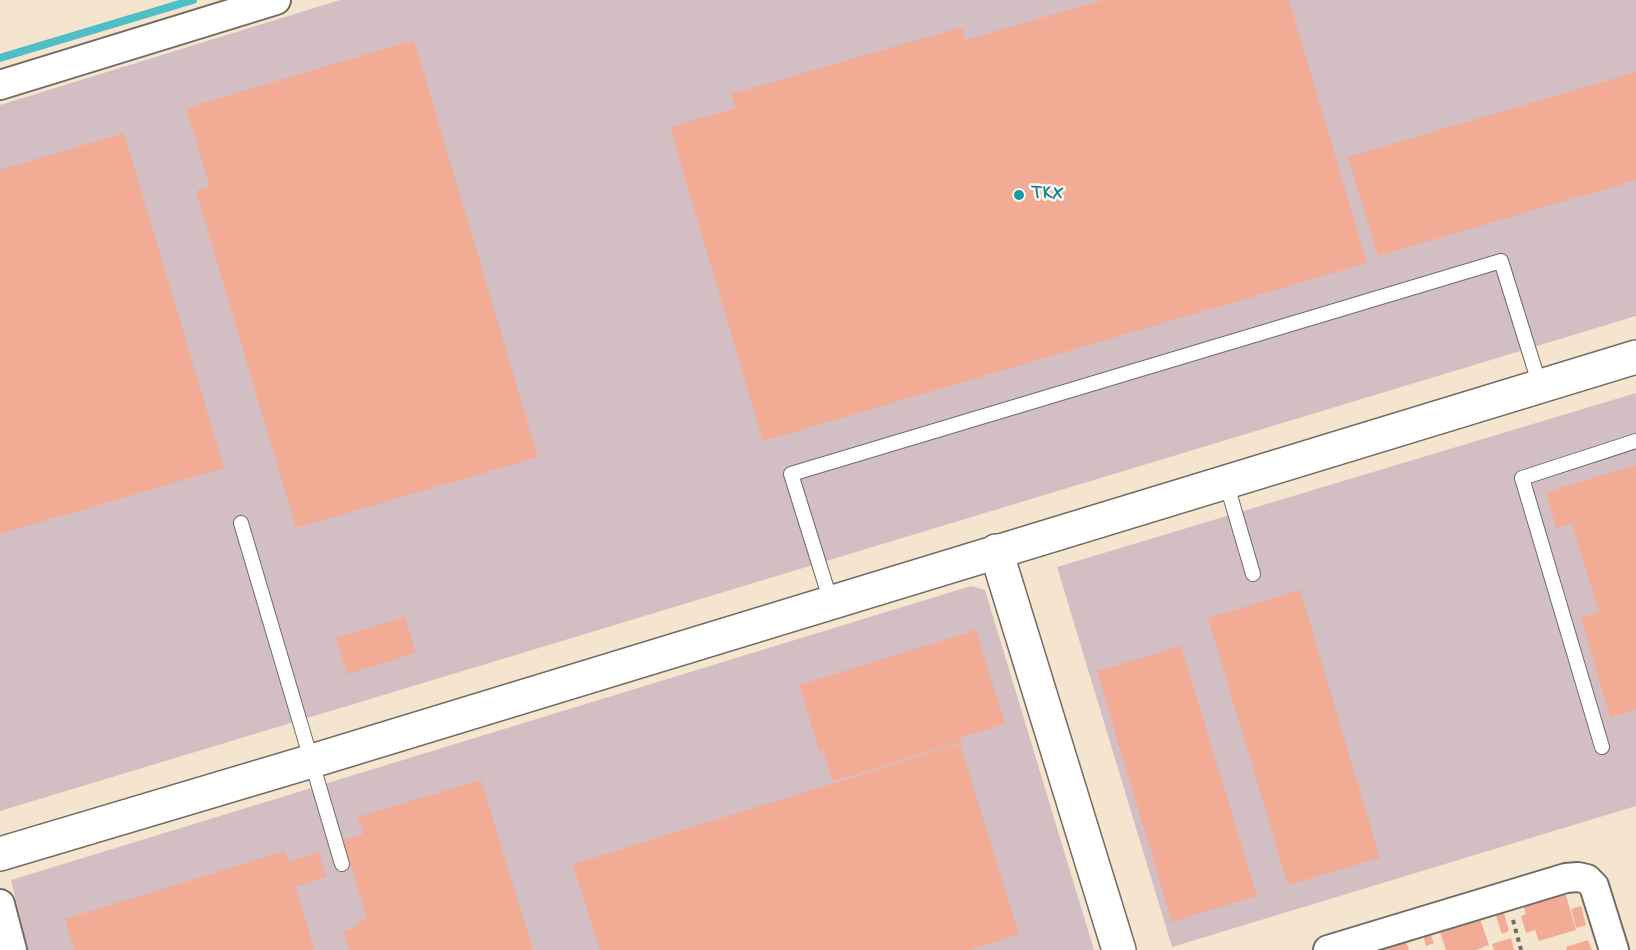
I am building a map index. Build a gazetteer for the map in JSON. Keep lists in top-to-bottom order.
{
  "places": ["TKX"]
}
